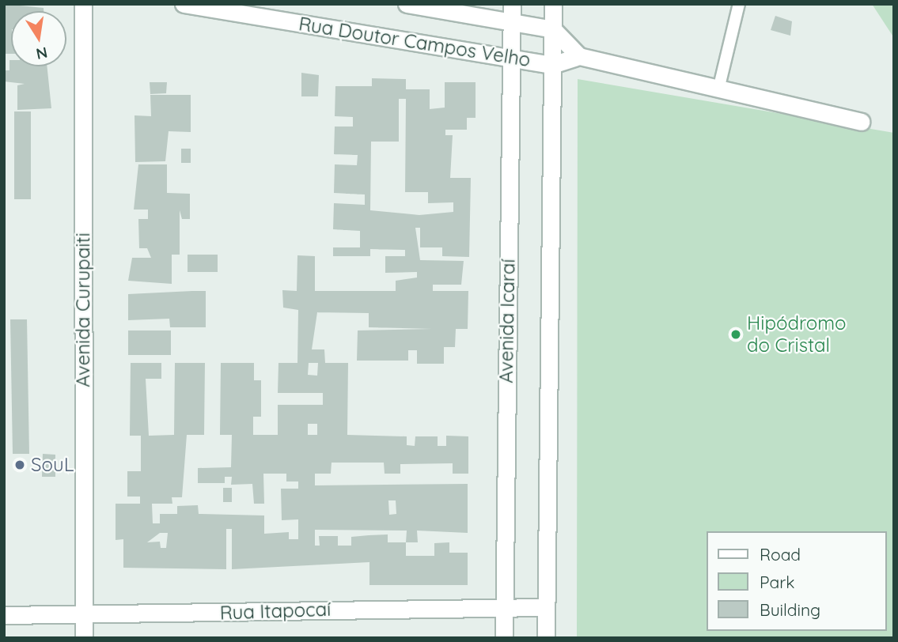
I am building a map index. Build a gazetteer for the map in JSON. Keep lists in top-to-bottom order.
{
  "streets": {
    "main road": [
      "Rua Doutor Campos Velho",
      "Avenida Curupaiti",
      "Avenida Icaraí",
      "Rua Itapocaí"
    ]
  },
  "crossings": [
    ["Rua Doutor Campos Velho", "Avenida Icaraí"],
    ["Avenida Curupaiti", "Rua Itapocaí"],
    ["Avenida Icaraí", "Rua Itapocaí"]
  ],
  "places": ["Hipódromo do Cristal", "SouL"],
  "legend": ["Road", "Park", "Building"],
  "north": "bottom"
}
